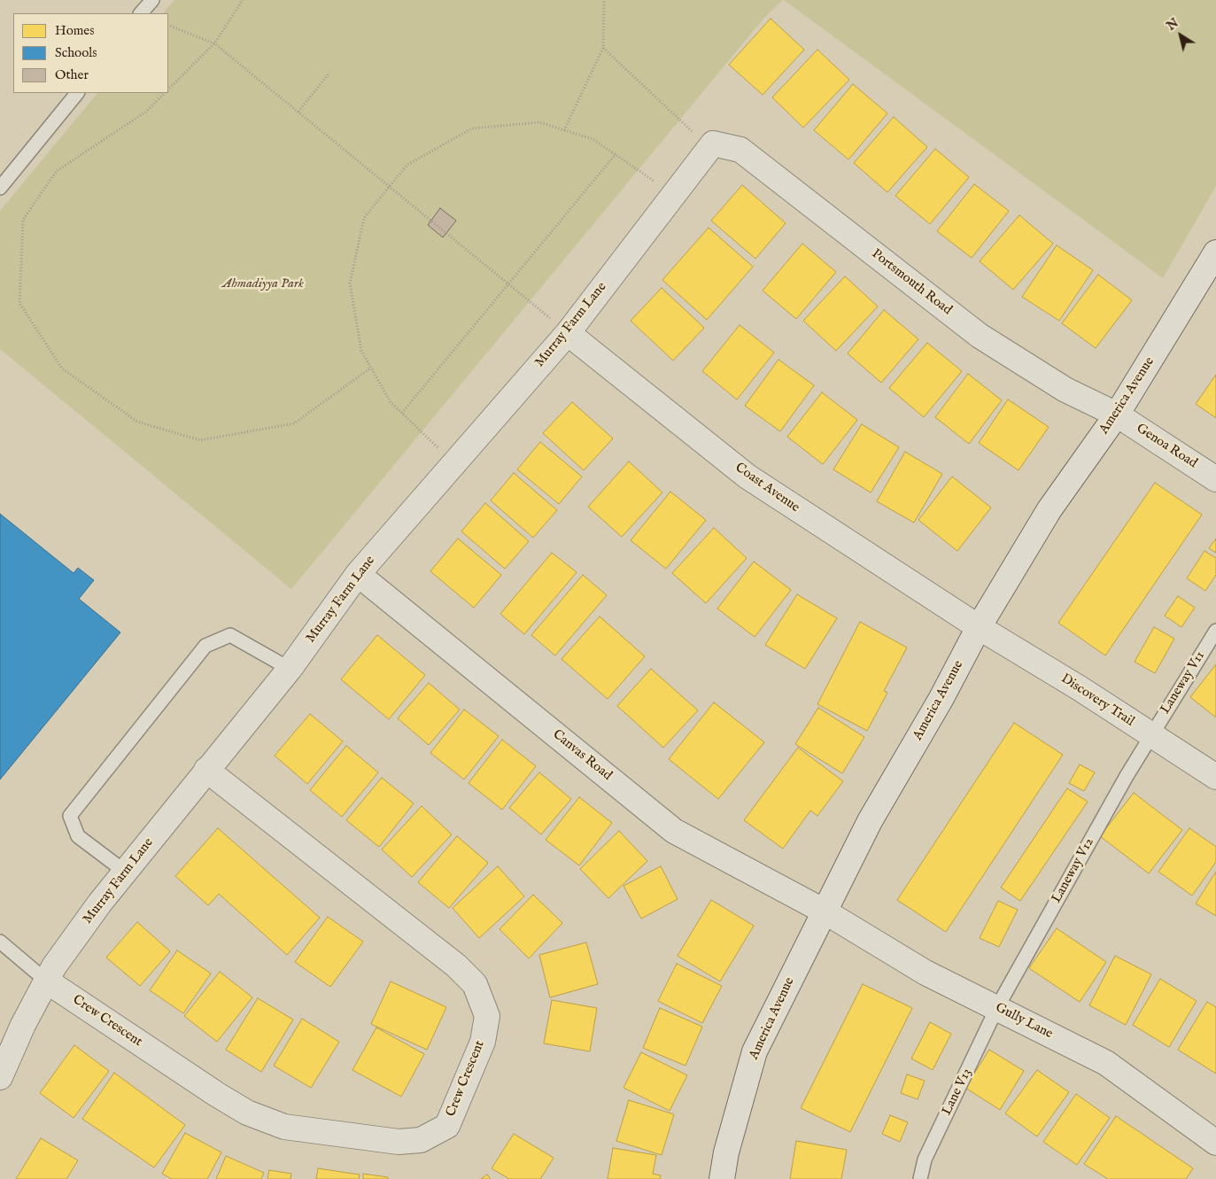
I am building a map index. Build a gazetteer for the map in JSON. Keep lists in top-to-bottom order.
{
  "streets": {
    "street": [
      "Portsmouth Road",
      "Murray Farm Lane",
      "America Avenue",
      "Genoa Road",
      "Coast Avenue",
      "Discovery Trail",
      "Canvas Road",
      "Crew Crescent",
      "Gully Lane"
    ],
    "lane": ["Laneway V11", "Laneway V12", "Lane V13"]
  },
  "crossings": [
    ["Portsmouth Road", "Murray Farm Lane"],
    ["Portsmouth Road", "America Avenue"],
    ["Portsmouth Road", "Genoa Road"],
    ["Murray Farm Lane", "Coast Avenue"],
    ["Murray Farm Lane", "Canvas Road"],
    ["Murray Farm Lane", "Crew Crescent"],
    ["America Avenue", "Genoa Road"],
    ["America Avenue", "Coast Avenue"],
    ["America Avenue", "Discovery Trail"],
    ["America Avenue", "Canvas Road"],
    ["America Avenue", "Gully Lane"],
    ["Coast Avenue", "Discovery Trail"],
    ["Laneway V11", "Discovery Trail"],
    ["Laneway V11", "Laneway V12"],
    ["Discovery Trail", "Laneway V12"],
    ["Canvas Road", "Gully Lane"],
    ["Laneway V12", "Gully Lane"],
    ["Laneway V12", "Lane V13"],
    ["Gully Lane", "Lane V13"]
  ],
  "parks": ["Ahmadiyya Park"],
  "legend": ["Homes", "Schools", "Other"],
  "north": "top left"
}
